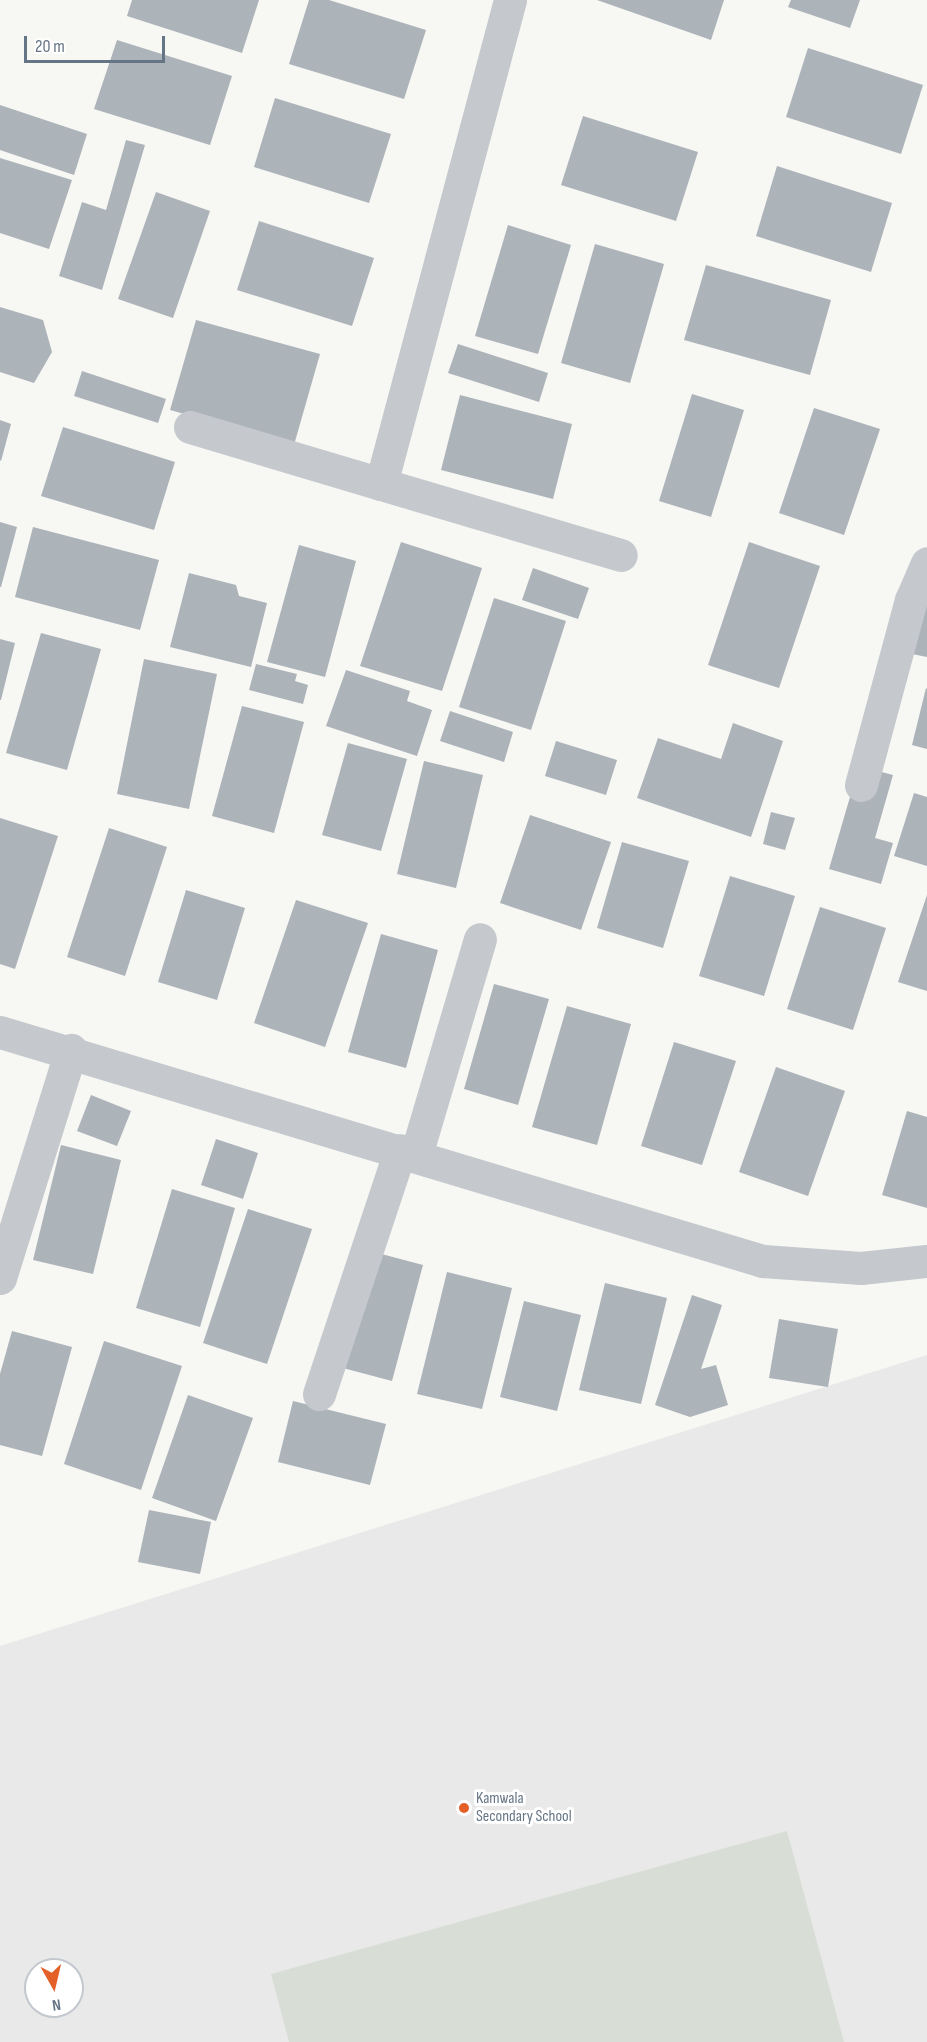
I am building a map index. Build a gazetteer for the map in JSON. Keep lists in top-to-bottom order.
{
  "places": ["Kamwala Secondary School"],
  "scale_bar": "20 m",
  "north": "bottom"
}
